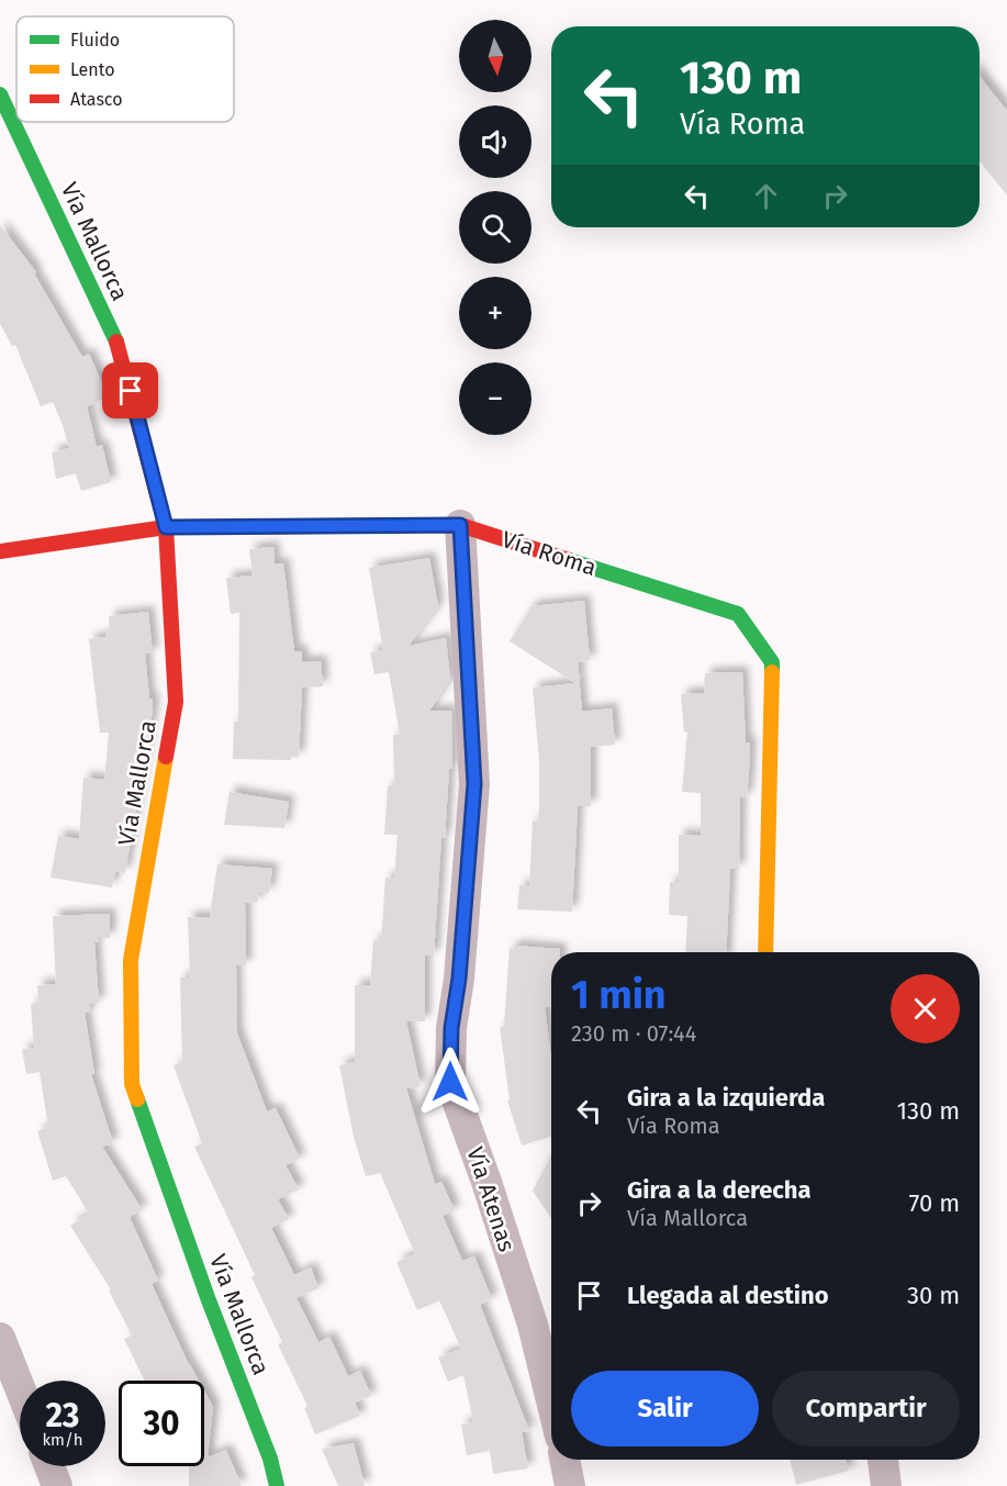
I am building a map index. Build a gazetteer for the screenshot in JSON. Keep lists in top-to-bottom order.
{
  "streets": {
    "street": ["Vía Mallorca", "Vía Roma", "Vía Atenas"]
  },
  "crossings": [
    ["Vía Mallorca", "Vía Roma"],
    ["Vía Roma", "Vía Atenas"]
  ],
  "legend": ["Fluido", "Lento", "Atasco"],
  "north": "bottom",
  "page": {
    "map_buttons": ["+", "−"],
    "turn": ["130 m", "Vía Roma"],
    "heading": ["1 min", "230 m · 07:44"],
    "list": [
      {
        "name": "Gira a la izquierda",
        "note": "Vía Roma",
        "value": "130 m"
      },
      {
        "name": "Gira a la derecha",
        "note": "Vía Mallorca",
        "value": "70 m"
      },
      {
        "name": "Llegada al destino",
        "value": "30 m"
      }
    ],
    "buttons": ["Salir", "Compartir"],
    "speed": "23 km/h",
    "limit": "30"
  }
}
